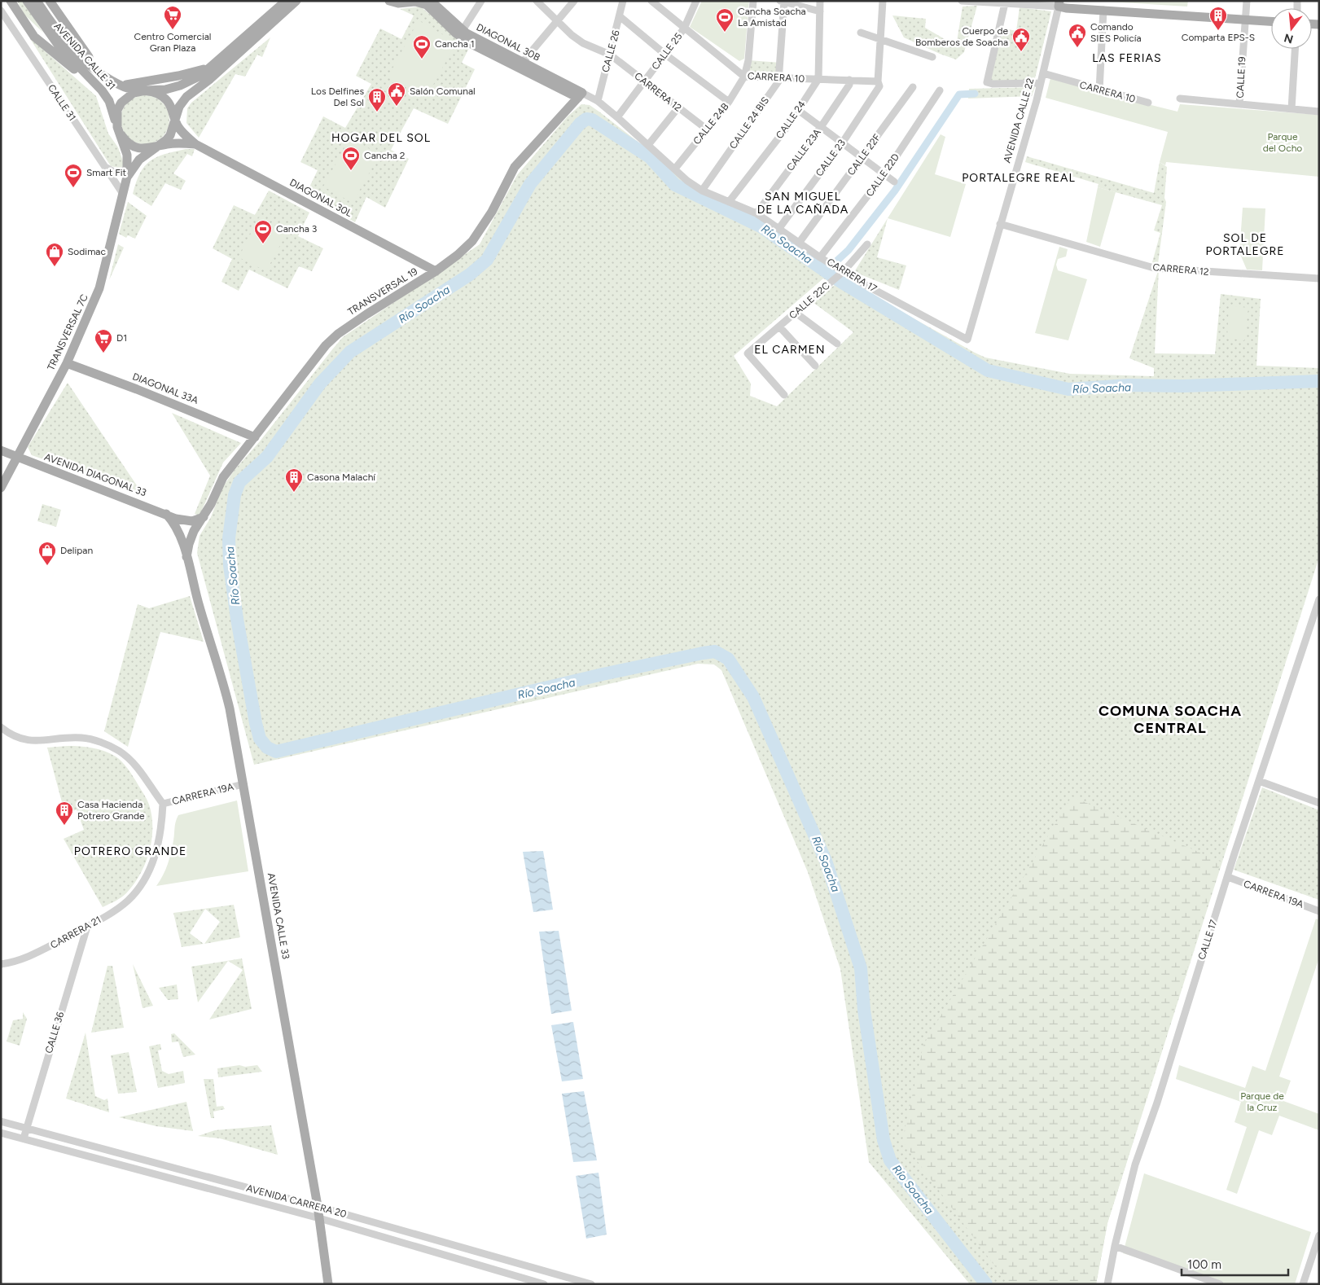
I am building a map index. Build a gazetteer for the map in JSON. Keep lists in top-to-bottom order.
{
  "streets": {
    "main road": [
      "DIAGONAL 30B",
      "AVENIDA CALLE 31",
      "DIAGONAL 30L",
      "TRANSVERSAL 19",
      "TRANSVERSAL 7C",
      "DIAGONAL 33A",
      "AVENIDA DIAGONAL 33",
      "AVENIDA CALLE 33"
    ],
    "street": [
      "CALLE 26",
      "CALLE 25",
      "CARRERA 10",
      "CALLE 19",
      "CARRERA 12",
      "CALLE 31",
      "CALLE 24",
      "AVENIDA CALLE 22",
      "CALLE 24 BIS",
      "CALLE 24B",
      "CALLE 23A",
      "CALLE 22F",
      "CALLE 23",
      "CALLE 22D",
      "CARRERA 17",
      "CALLE 22C",
      "CARRERA 19A",
      "CARRERA 21",
      "CALLE 17",
      "CALLE 36",
      "AVENIDA CARRERA 20"
    ]
  },
  "crossings": [
    ["DIAGONAL 30B", "CARRERA 17"],
    ["DIAGONAL 30B", "TRANSVERSAL 19"],
    ["CALLE 26", "CARRERA 12"],
    ["CALLE 26", "CARRERA 17"],
    ["CALLE 25", "CARRERA 10"],
    ["CALLE 25", "CARRERA 12"],
    ["CALLE 25", "CARRERA 17"],
    ["AVENIDA CALLE 31", "DIAGONAL 30L"],
    ["AVENIDA CALLE 31", "TRANSVERSAL 7C"],
    ["CARRERA 10", "CALLE 24"],
    ["CARRERA 10", "AVENIDA CALLE 22"],
    ["CARRERA 10", "CALLE 24 BIS"],
    ["CARRERA 10", "CALLE 24B"],
    ["CARRERA 10", "CALLE 23A"],
    ["CARRERA 10", "CALLE 23"],
    ["CARRERA 12", "AVENIDA CALLE 22"],
    ["CARRERA 12", "CALLE 24B"],
    ["CALLE 31", "TRANSVERSAL 7C"],
    ["CALLE 24", "CARRERA 17"],
    ["AVENIDA CALLE 22", "CARRERA 17"],
    ["CALLE 24 BIS", "CARRERA 17"],
    ["CALLE 24B", "CARRERA 17"],
    ["CALLE 23A", "CARRERA 17"],
    ["CALLE 22F", "CARRERA 17"],
    ["CALLE 23", "CARRERA 17"],
    ["CALLE 22D", "CARRERA 17"],
    ["DIAGONAL 30L", "TRANSVERSAL 19"],
    ["CARRERA 17", "TRANSVERSAL 19"],
    ["CARRERA 17", "CALLE 22C"],
    ["TRANSVERSAL 19", "DIAGONAL 33A"],
    ["TRANSVERSAL 19", "AVENIDA DIAGONAL 33"],
    ["TRANSVERSAL 19", "AVENIDA CALLE 33"],
    ["TRANSVERSAL 7C", "DIAGONAL 33A"],
    ["TRANSVERSAL 7C", "AVENIDA DIAGONAL 33"],
    ["AVENIDA DIAGONAL 33", "AVENIDA CALLE 33"],
    ["CARRERA 19A", "AVENIDA CALLE 33"],
    ["CARRERA 19A", "CARRERA 21"],
    ["CARRERA 19A", "CALLE 17"],
    ["AVENIDA CALLE 33", "AVENIDA CARRERA 20"],
    ["CARRERA 21", "CALLE 36"],
    ["CALLE 36", "AVENIDA CARRERA 20"]
  ],
  "districts": [
    "LAS FERIAS",
    "HOGAR DEL SOL",
    "PORTALEGRE REAL",
    "SAN MIGUEL DE LA CAÑADA",
    "SOL DE PORTALEGRE",
    "EL CARMEN",
    "COMUNA SOACHA CENTRAL",
    "POTRERO GRANDE"
  ],
  "water": ["Río Soacha"],
  "parks": ["Parque del Ocho", "Parque de la Cruz"],
  "places": {
    "supermarket": ["Centro Comercial Gran Plaza", "D1"],
    "building": [
      "Comparta EPS-S",
      "Los Delfines Del Sol",
      "Casona Malachí",
      "Casa Hacienda Potrero Grande"
    ],
    "sports": [
      "Cancha Soacha La Amistad",
      "Cancha 1",
      "Cancha 2",
      "Smart Fit",
      "Cancha 3"
    ],
    "public building": ["Comando SIES Policía", "Cuerpo de Bomberos de Soacha", "Salón Comunal"],
    "shop": ["Sodimac", "Delipan"]
  },
  "scale_bar": "100 m",
  "north": "bottom"
}
